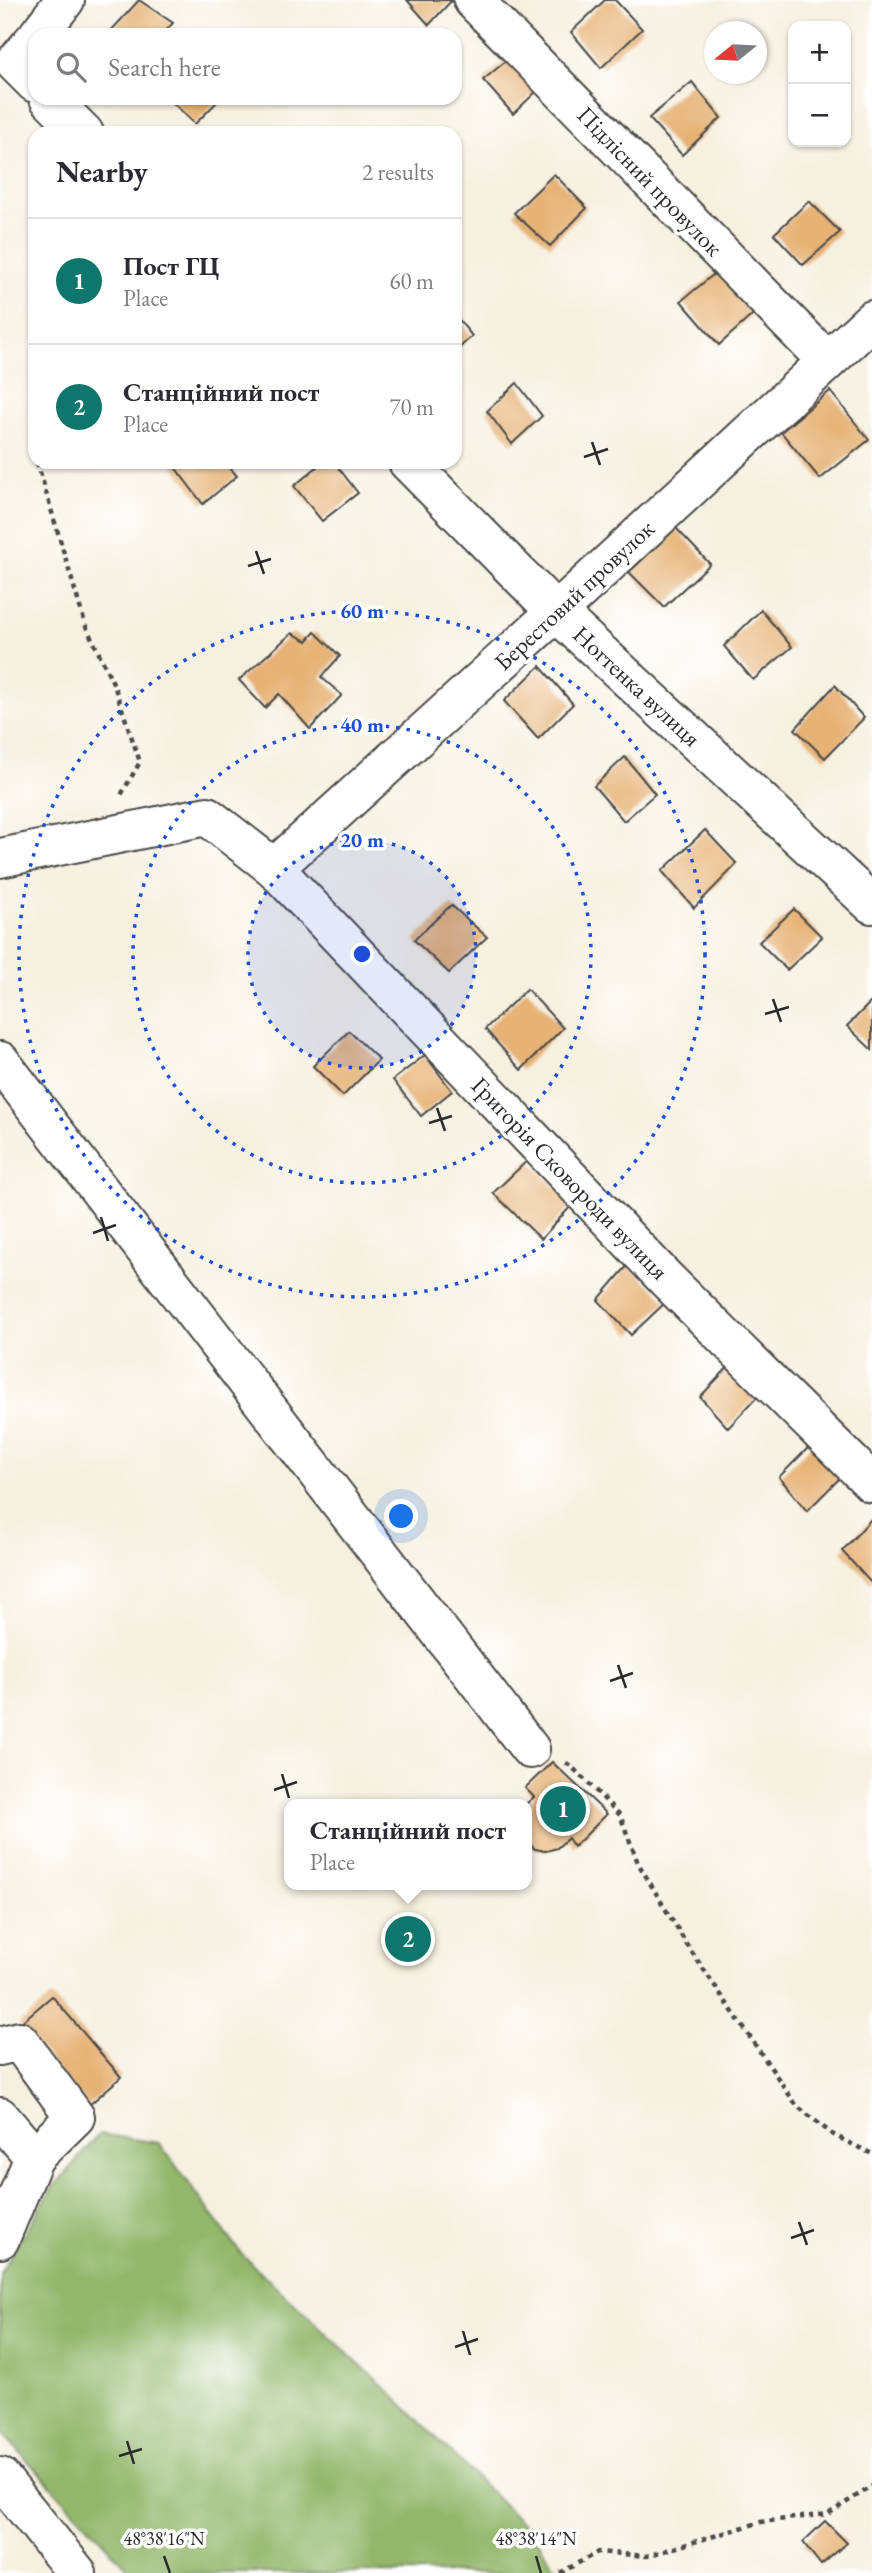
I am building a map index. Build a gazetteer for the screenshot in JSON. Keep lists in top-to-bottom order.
{
  "streets": {
    "street": [
      "Підлісний провулок",
      "Берестовий провулок",
      "Ногтенка вулиця",
      "Григорія Сковороди вулиця"
    ]
  },
  "crossings": [
    ["Підлісний провулок", "Берестовий провулок"],
    ["Берестовий провулок", "Ногтенка вулиця"],
    ["Берестовий провулок", "Григорія Сковороди вулиця"]
  ],
  "north": "left",
  "page": {
    "map_buttons": ["+", "−"],
    "search": "Search here",
    "heading": ["Nearby", "2 results"],
    "list": [
      {
        "mark": "1",
        "name": "Пост ГЦ",
        "note": "Place",
        "value": "60 m"
      },
      {
        "mark": "2",
        "name": "Станційний пост",
        "note": "Place",
        "value": "70 m"
      }
    ],
    "pins": ["1", "2"],
    "popup": ["Станційний пост", "Place"]
  },
  "coordinates": ["48°38'16\"N", "48°38'14\"N"],
  "rings": ["60 m", "40 m", "20 m"]
}
